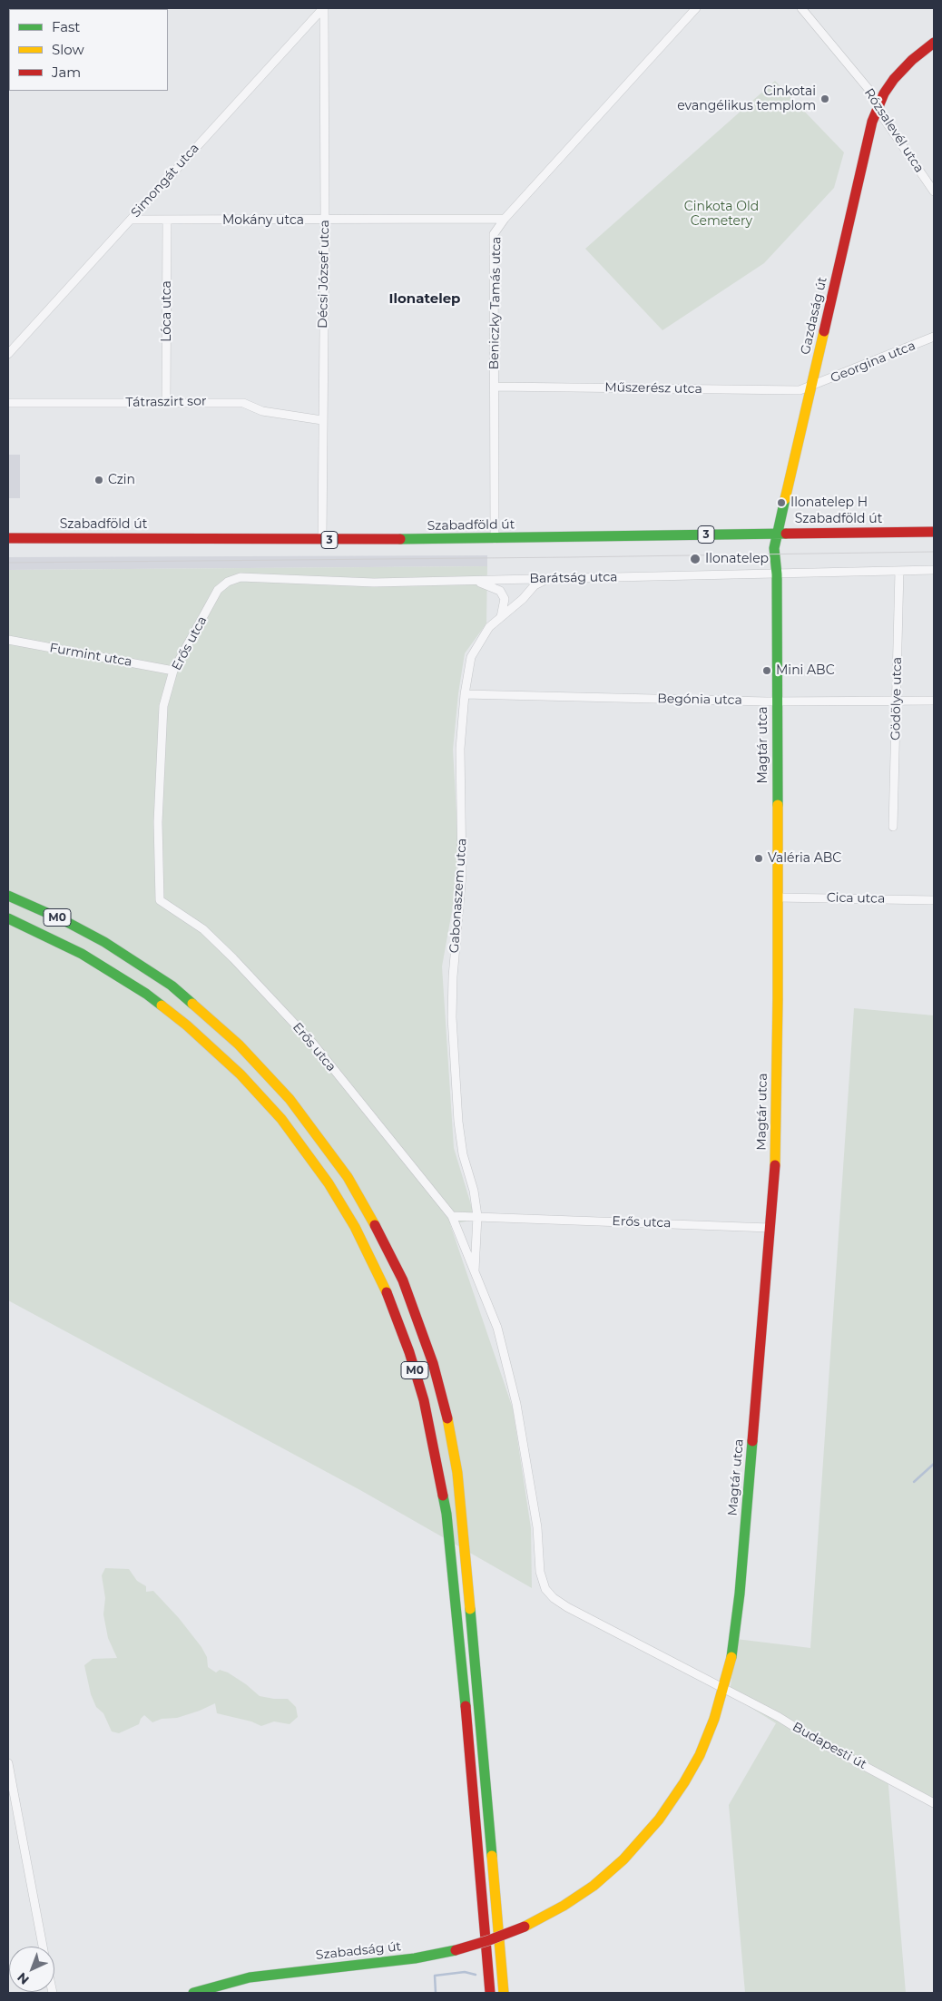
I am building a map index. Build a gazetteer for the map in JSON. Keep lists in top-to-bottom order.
{
  "streets": {
    "main road": [
      "Gazdaság út",
      "Szabadföld út",
      "3",
      "Magtár utca",
      "M0",
      "Szabadság út"
    ],
    "street": [
      "Rózsalevél utca",
      "Simongát utca",
      "Mokány utca",
      "Décsi József utca",
      "Beniczky Tamás utca",
      "Lóca utca",
      "Georgina utca",
      "Műszerész utca",
      "Tátraszirt sor",
      "Barátság utca",
      "Erős utca",
      "Furmint utca",
      "Gödölye utca",
      "Begónia utca",
      "Gabonaszem utca",
      "Cica utca",
      "Budapesti út"
    ]
  },
  "crossings": [
    ["Rózsalevél utca", "Gazdaság út"],
    ["Simongát utca", "Mokány utca"],
    ["Simongát utca", "Décsi József utca"],
    ["Mokány utca", "Décsi József utca"],
    ["Mokány utca", "Beniczky Tamás utca"],
    ["Mokány utca", "Lóca utca"],
    ["Décsi József utca", "Tátraszirt sor"],
    ["Décsi József utca", "Szabadföld út"],
    ["Beniczky Tamás utca", "Műszerész utca"],
    ["Beniczky Tamás utca", "Szabadföld út"],
    ["Lóca utca", "Tátraszirt sor"],
    ["Gazdaság út", "Georgina utca"],
    ["Gazdaság út", "Műszerész utca"],
    ["Gazdaság út", "Szabadföld út"],
    ["Gazdaság út", "Magtár utca"],
    ["Georgina utca", "Műszerész utca"],
    ["Szabadföld út", "Magtár utca"],
    ["Barátság utca", "Erős utca"],
    ["Barátság utca", "Gödölye utca"],
    ["Barátság utca", "Magtár utca"],
    ["Barátság utca", "Gabonaszem utca"],
    ["Erős utca", "Furmint utca"],
    ["Erős utca", "Magtár utca"],
    ["Erős utca", "Gabonaszem utca"],
    ["Erős utca", "Budapesti út"],
    ["Gödölye utca", "Begónia utca"],
    ["Begónia utca", "Magtár utca"],
    ["Begónia utca", "Gabonaszem utca"],
    ["Magtár utca", "Cica utca"],
    ["Magtár utca", "Budapesti út"],
    ["Magtár utca", "Szabadság út"],
    ["Gabonaszem utca", "Budapesti út"]
  ],
  "districts": ["Ilonatelep"],
  "parks": ["Cinkota Old Cemetery"],
  "places": [
    "Cinkotai evangélikus templom",
    "Czin",
    "Ilonatelep H",
    "Ilonatelep",
    "Mini ABC",
    "Valéria ABC"
  ],
  "legend": ["Fast", "Slow", "Jam"],
  "north": "bottom left"
}
